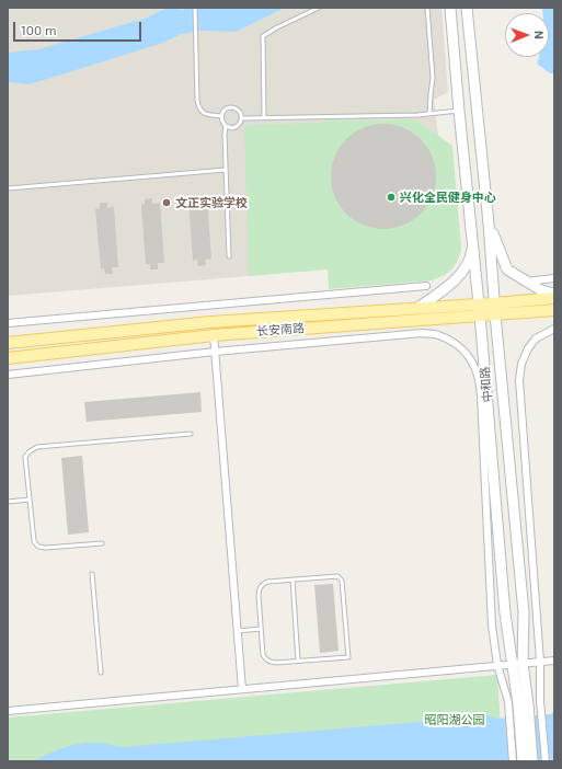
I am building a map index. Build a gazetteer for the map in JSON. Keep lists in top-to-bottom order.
{
  "streets": {
    "main road": ["长安南路", "中和路"]
  },
  "crossings": [
    ["长安南路", "中和路"]
  ],
  "parks": ["昭阳湖公园"],
  "places": ["兴化全民健身中心", "文正实验学校"],
  "scale_bar": "100 m",
  "north": "right"
}
